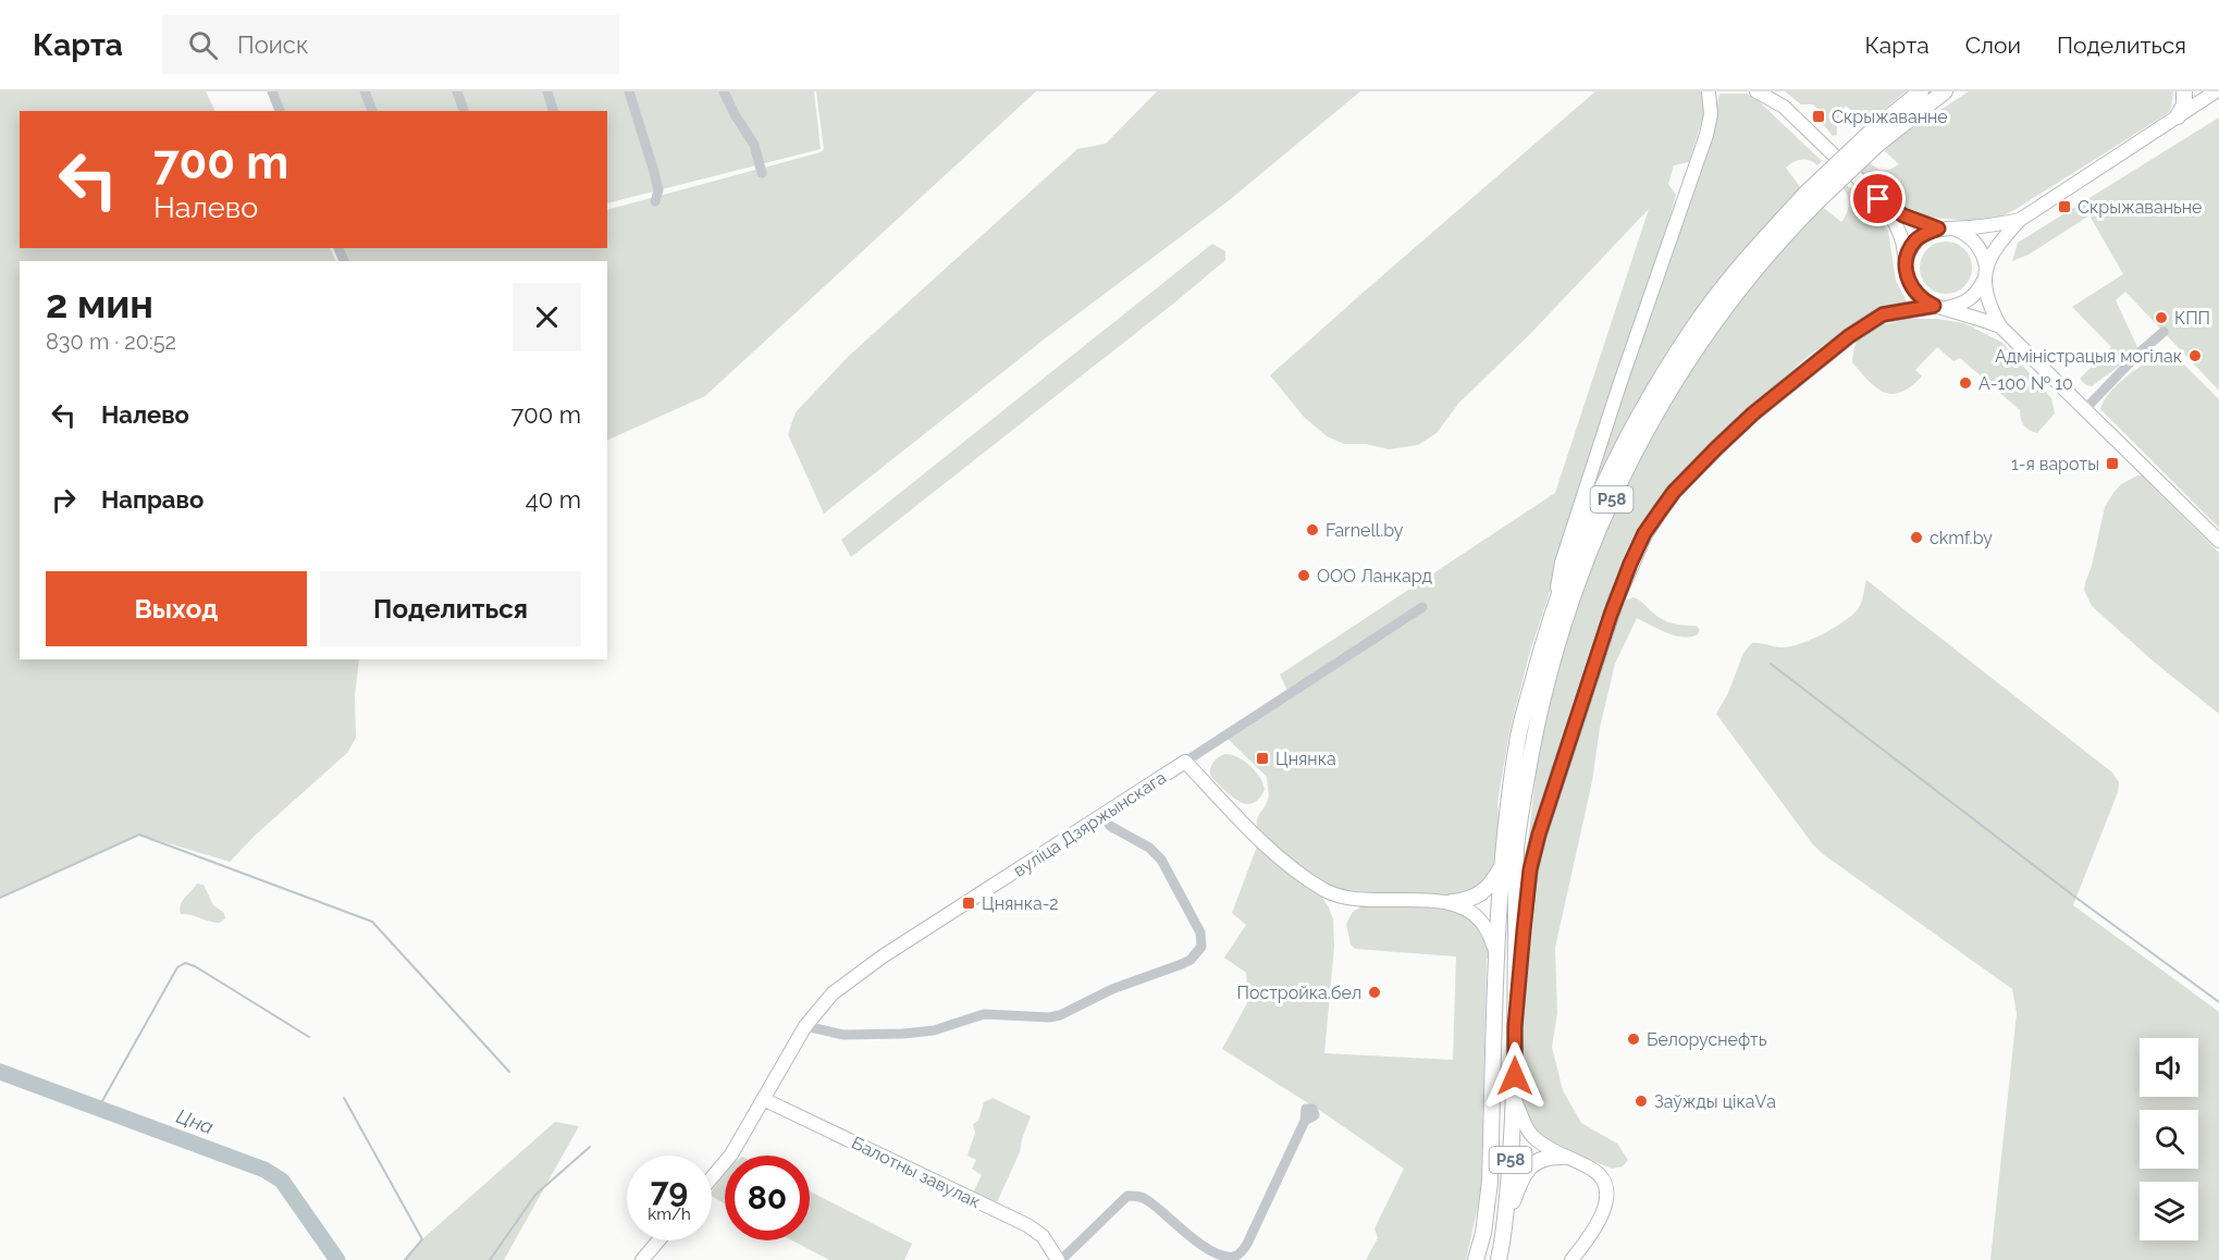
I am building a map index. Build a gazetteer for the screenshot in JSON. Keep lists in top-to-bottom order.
{
  "streets": {
    "highway": ["Р58"],
    "main road": ["вуліца Дзяржынскага", "Балотны завулак"]
  },
  "crossings": [
    ["вуліца Дзяржынскага", "Балотны завулак"]
  ],
  "water": ["Цна"],
  "places": {
    "transit": [
      "Скрыжаванне",
      "Скрыжаваньне",
      "1-я вароты",
      "Цнянка",
      "Цнянка-2"
    ],
    "other": [
      "КПП",
      "Адміністрацыя могілак",
      "А-100 № 10",
      "Farnell.by",
      "ckmf.by",
      "ООО Ланкард",
      "Постройка.бел",
      "Белоруснефть",
      "Заўжды цікаVа"
    ]
  },
  "page": {
    "header": "Карта",
    "search": "Поиск",
    "nav": ["Карта", "Слои", "Поделиться"],
    "turn": ["700 m", "Налево"],
    "heading": ["2 мин", "830 m · 20:52"],
    "list": [
      {
        "name": "Налево",
        "value": "700 m"
      },
      {
        "name": "Направо",
        "value": "40 m"
      }
    ],
    "buttons": ["Выход", "Поделиться"],
    "speed": "79 km/h",
    "limit": "80"
  }
}
